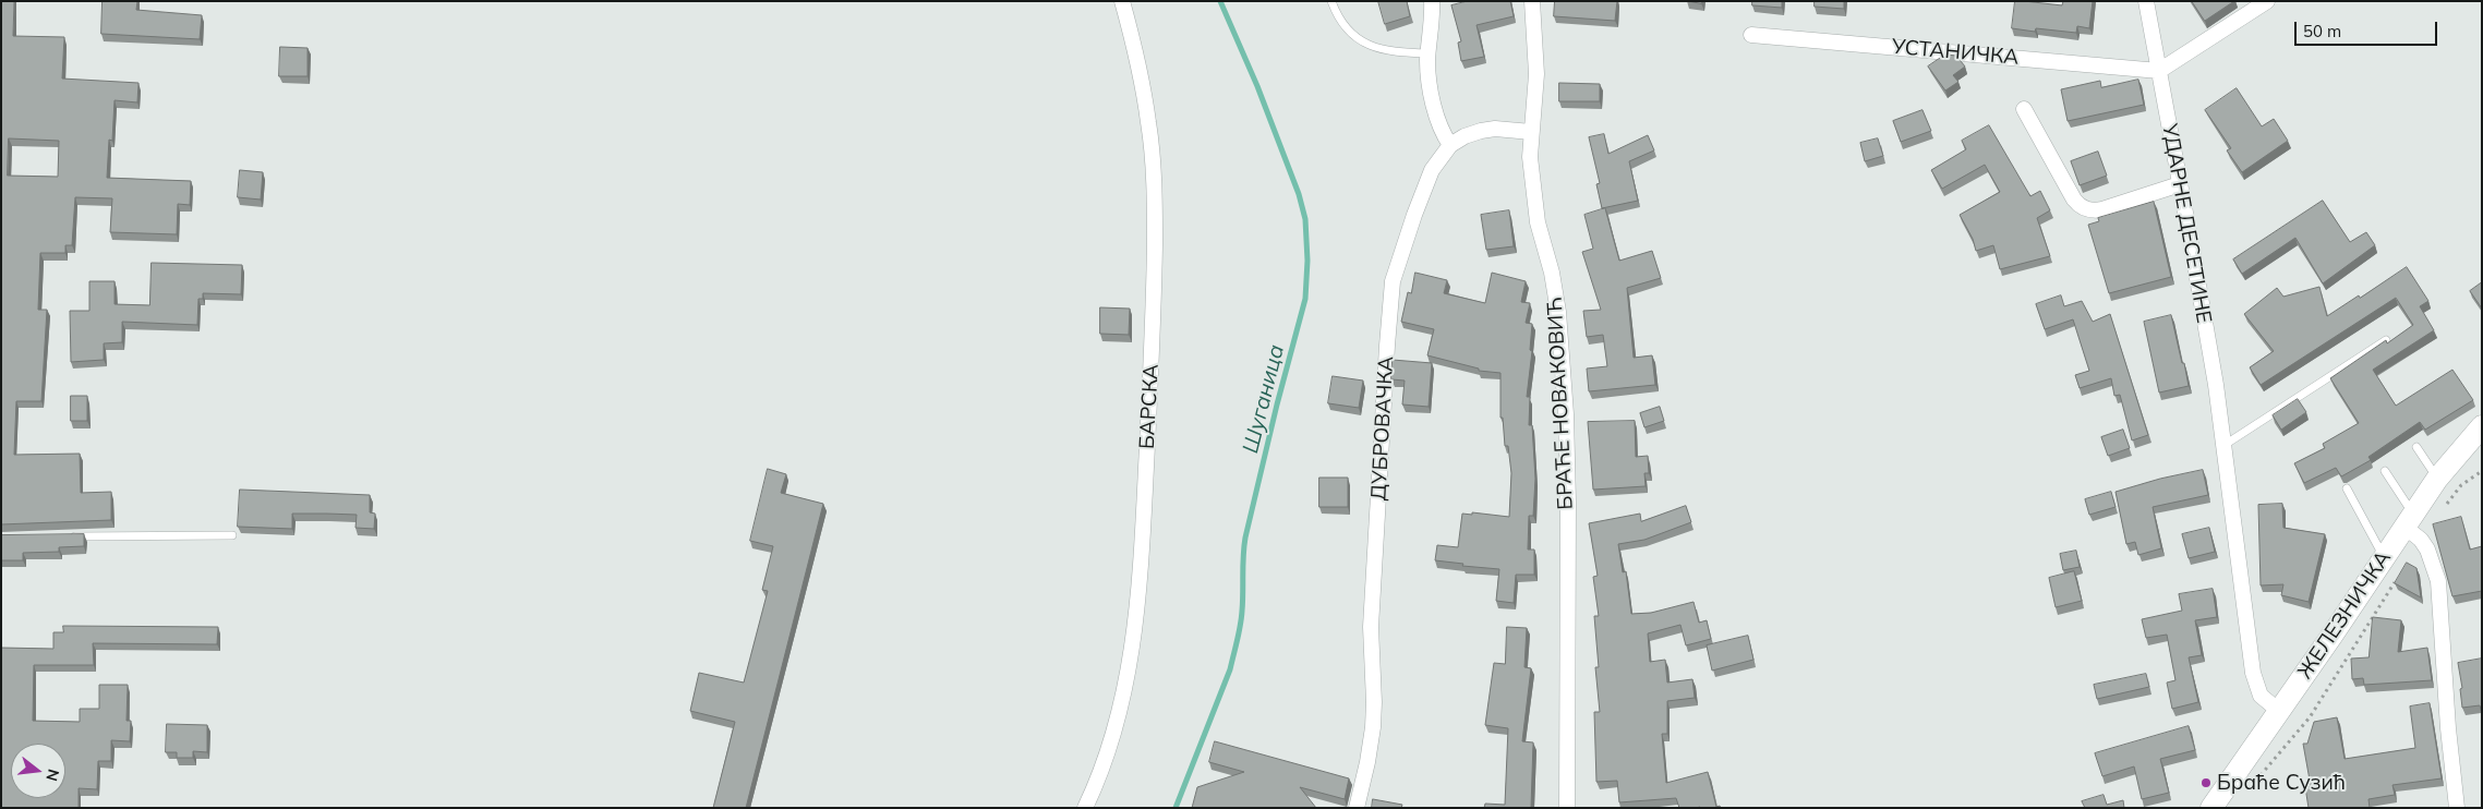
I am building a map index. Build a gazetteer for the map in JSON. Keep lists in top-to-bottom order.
{
  "streets": {
    "main road": ["ЖЕЛЕЗНИЧКА"],
    "street": [
      "УСТАНИЧКА",
      "УДАРНЕ ДЕСЕТИНЕ",
      "БРАЋЕ НОВАКОВИЋ",
      "БАРСКА",
      "ДУБРОВАЧКА"
    ]
  },
  "crossings": [
    ["УСТАНИЧКА", "УДАРНЕ ДЕСЕТИНЕ"],
    ["УДАРНЕ ДЕСЕТИНЕ", "ЖЕЛЕЗНИЧКА"],
    ["БРАЋЕ НОВАКОВИЋ", "ДУБРОВАЧКА"]
  ],
  "water": ["Шуганица"],
  "places": ["Браће Сузић"],
  "scale_bar": "50 m",
  "north": "right"
}
